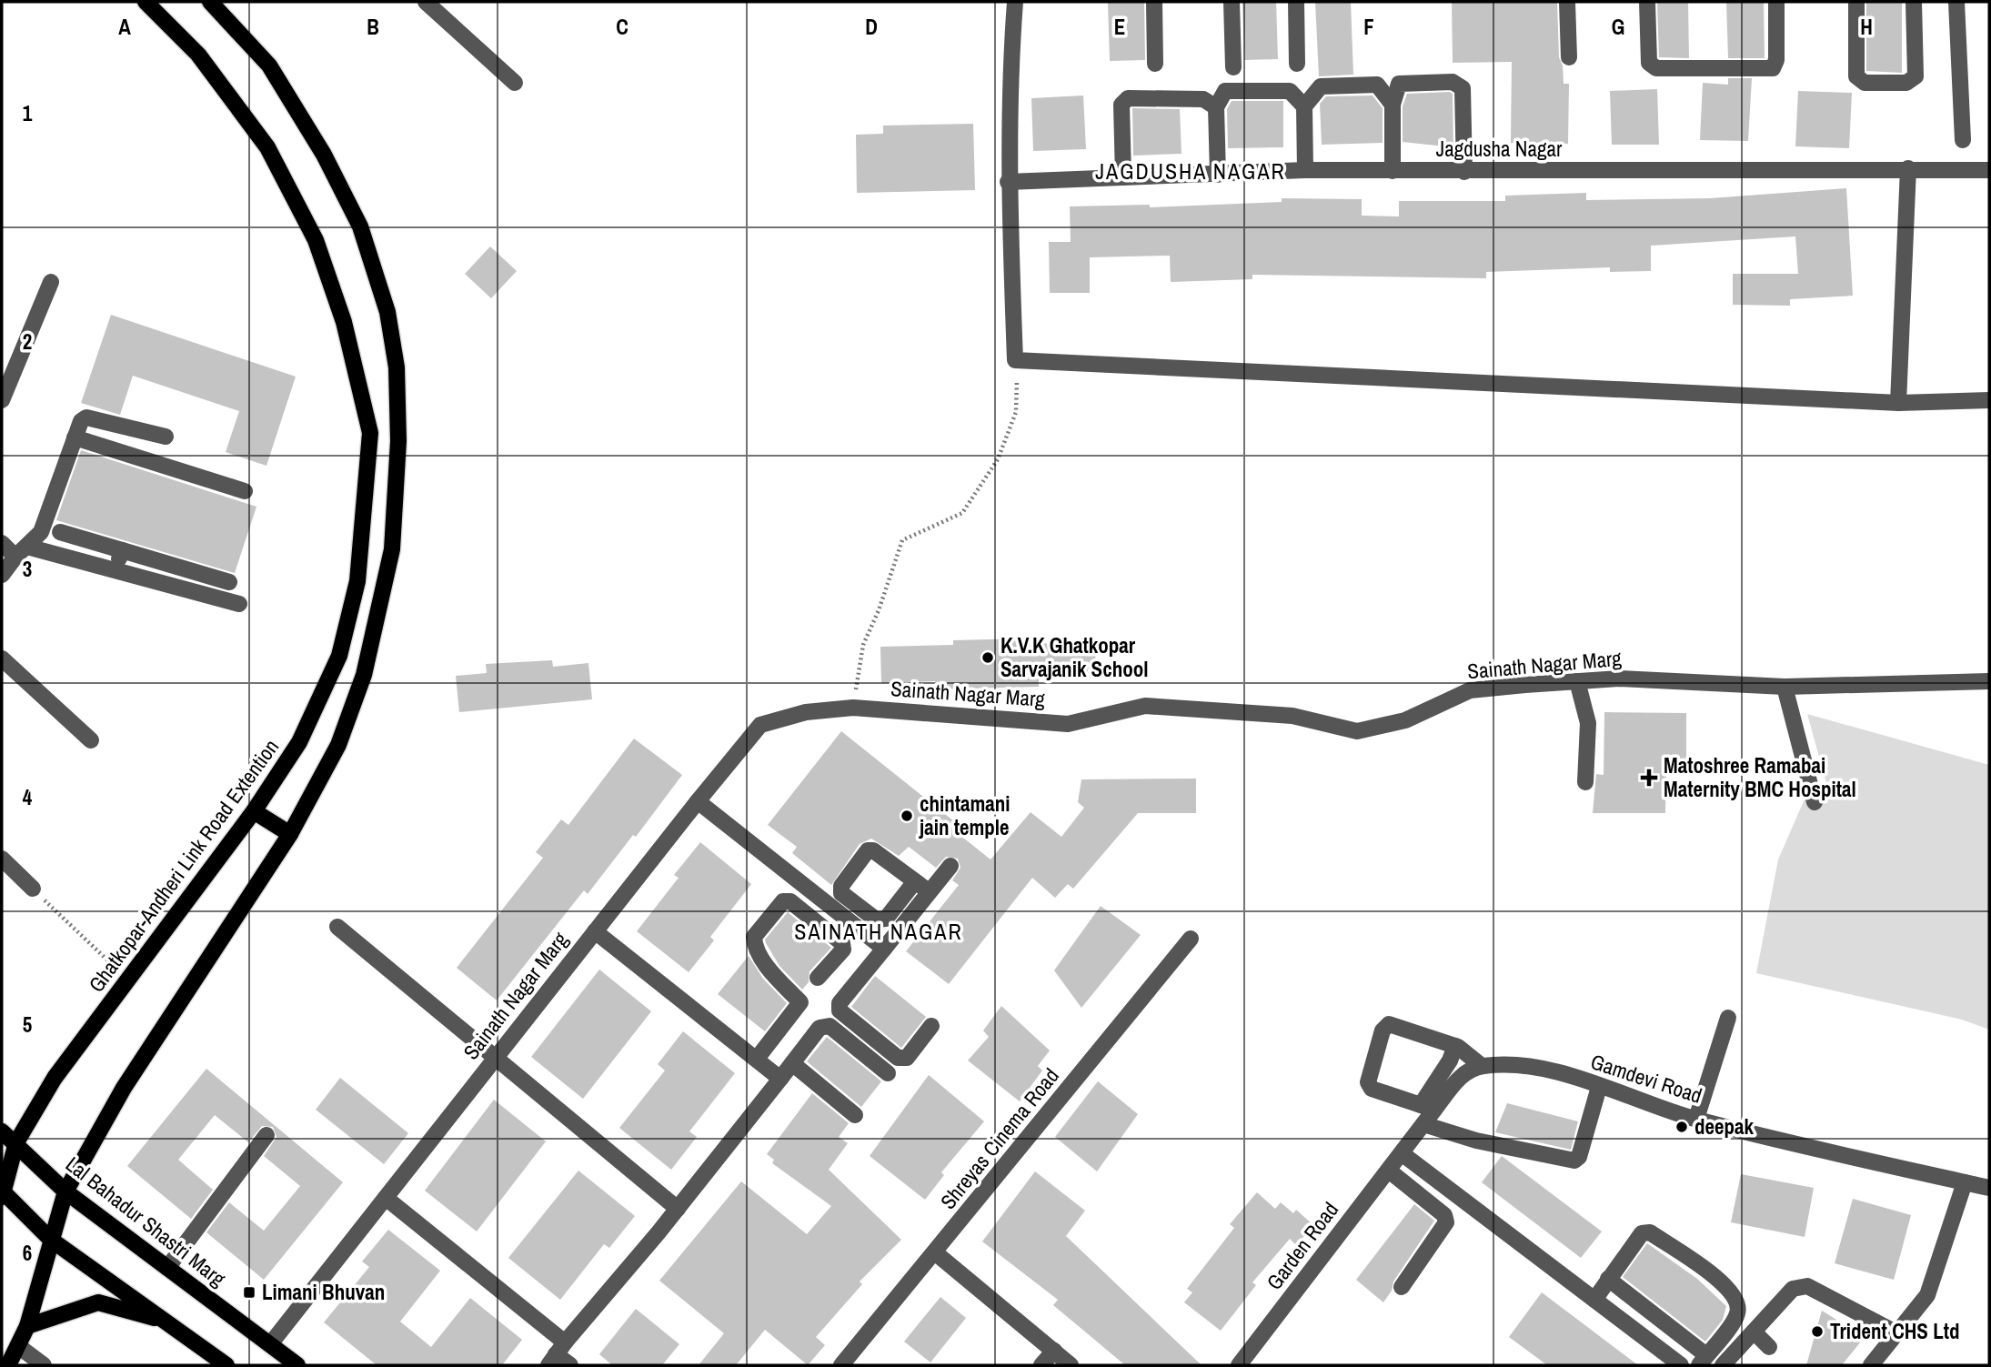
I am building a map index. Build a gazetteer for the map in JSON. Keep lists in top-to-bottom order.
{
  "streets": {
    "main road": ["Ghatkopar-Andheri Link Road Extention", "Lal Bahadur Shastri Marg"],
    "street": [
      "Jagdusha Nagar",
      "Sainath Nagar Marg",
      "Gamdevi Road",
      "Shreyas Cinema Road",
      "Garden Road"
    ]
  },
  "crossings": [
    ["Sainath Nagar Marg", "Lal Bahadur Shastri Marg"],
    ["Ghatkopar-Andheri Link Road Extention", "Lal Bahadur Shastri Marg"]
  ],
  "districts": ["JAGDUSHA NAGAR", "SAINATH NAGAR"],
  "places": {
    "other": [
      "K.V.K Ghatkopar Sarvajanik School",
      "chintamani jain temple",
      "deepak",
      "Trident CHS Ltd"
    ],
    "health": ["Matoshree Ramabai Maternity BMC Hospital"],
    "transit": ["Limani Bhuvan"]
  },
  "grid": {
    "columns": [
      "A",
      "B",
      "C",
      "D",
      "E",
      "F",
      "G",
      "H"
    ],
    "rows": [
      "1",
      "2",
      "3",
      "4",
      "5",
      "6"
    ]
  }
}
